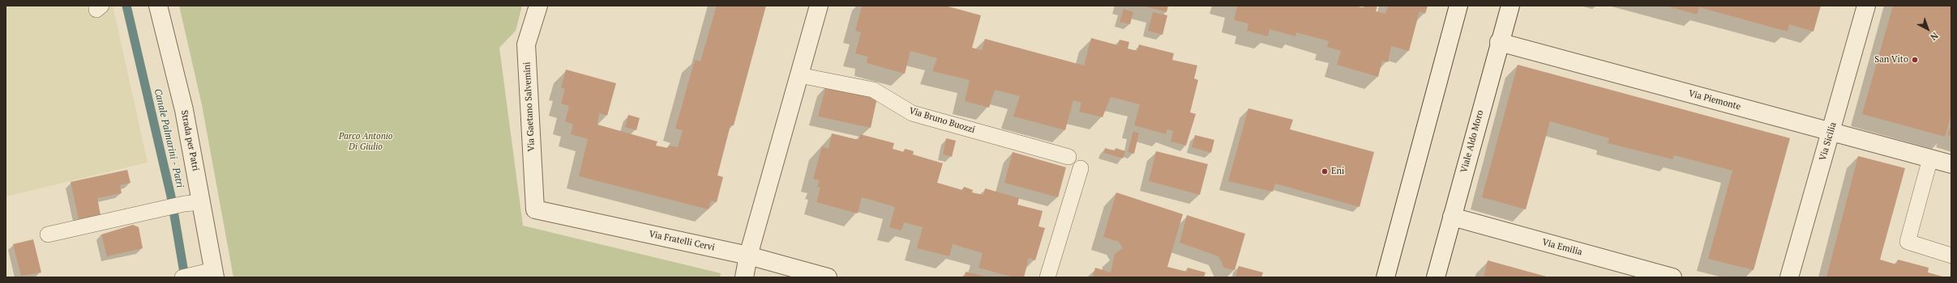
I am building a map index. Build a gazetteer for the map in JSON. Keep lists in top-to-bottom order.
{
  "streets": {
    "street": [
      "Via Piemonte",
      "Via Gaetano Salvemini",
      "Strada per Patri",
      "Viale Aldo Moro",
      "Via Sicilia",
      "Via Fratelli Cervi",
      "Via Emilia"
    ],
    "lane": ["Via Bruno Buozzi"]
  },
  "crossings": [
    ["Via Piemonte", "Viale Aldo Moro"],
    ["Via Piemonte", "Via Sicilia"],
    ["Via Gaetano Salvemini", "Via Fratelli Cervi"],
    ["Viale Aldo Moro", "Via Emilia"]
  ],
  "water": ["Canale Palmarini - Patri"],
  "parks": ["Parco Antonio Di Giulio"],
  "places": ["San Vito", "Eni"],
  "north": "bottom right"
}
